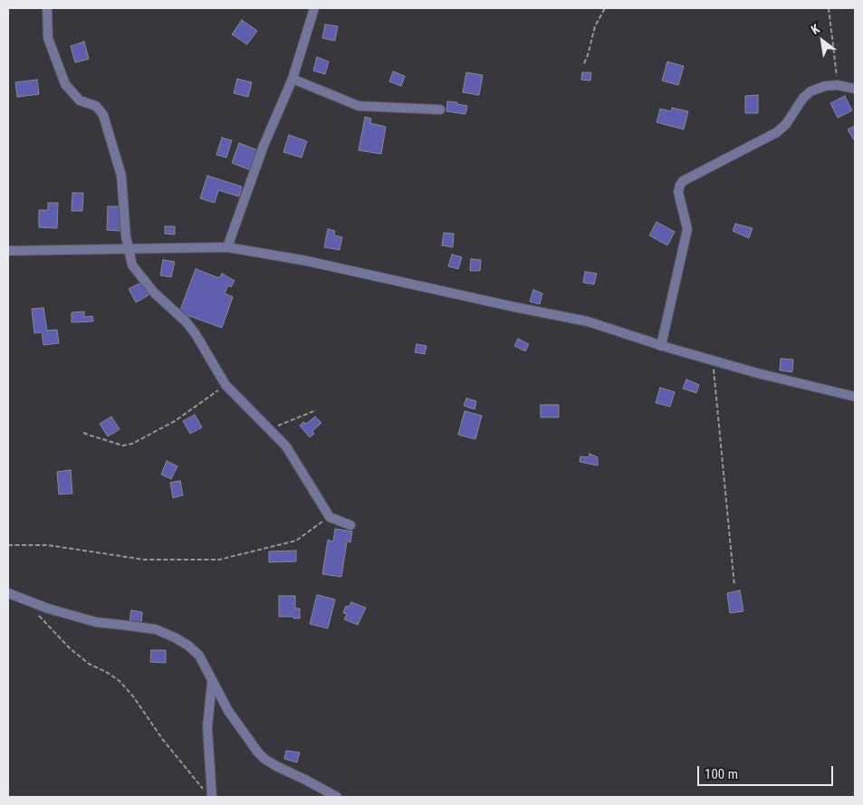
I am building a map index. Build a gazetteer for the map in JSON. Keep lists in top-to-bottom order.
{
  "scale_bar": "100 m",
  "north": "top left"
}
